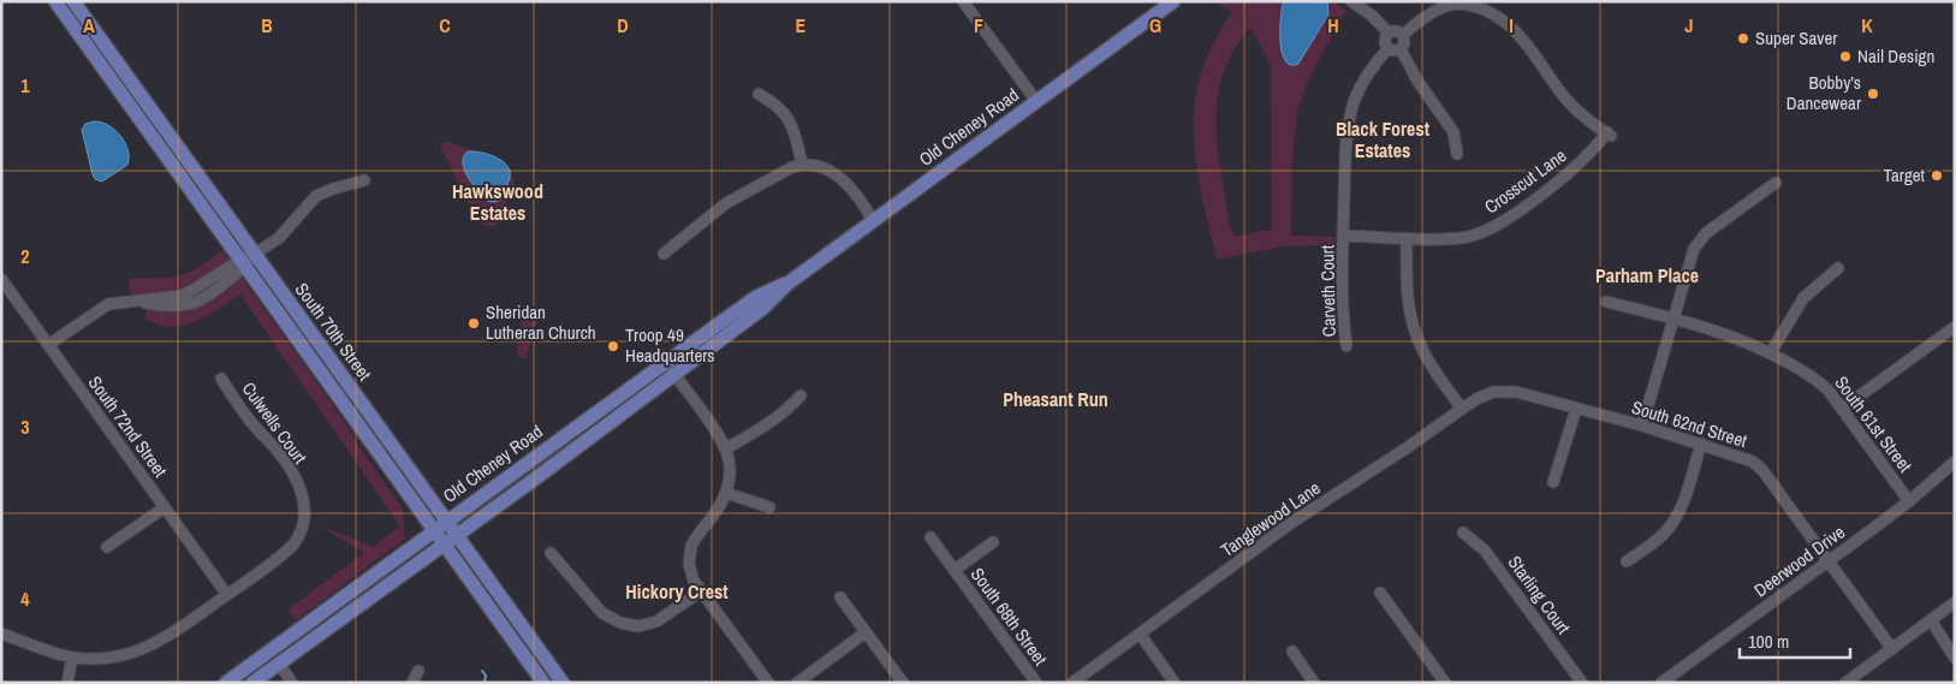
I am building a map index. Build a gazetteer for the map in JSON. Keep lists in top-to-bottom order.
{
  "streets": {
    "main road": ["Old Cheney Road", "South 70th Street"],
    "street": [
      "Crosscut Lane",
      "Carveth Court",
      "Culwells Court",
      "South 62nd Street",
      "South 61st Street",
      "South 72nd Street",
      "Tanglewood Lane",
      "Deerwood Drive",
      "Starling Court",
      "South 68th Street"
    ]
  },
  "crossings": [
    ["Old Cheney Road", "South 70th Street"],
    ["Crosscut Lane", "Carveth Court"],
    ["Culwells Court", "South 72nd Street"],
    ["South 62nd Street", "Tanglewood Lane"],
    ["South 62nd Street", "Deerwood Drive"],
    ["South 61st Street", "Deerwood Drive"]
  ],
  "districts": [
    "Black Forest Estates",
    "Hawkswood Estates",
    "Parham Place",
    "Pheasant Run",
    "Hickory Crest"
  ],
  "places": [
    "Super Saver",
    "Nail Design",
    "Bobby’s Dancewear",
    "Target",
    "Sheridan Lutheran Church",
    "Troop 49 Headquarters"
  ],
  "scale_bar": "100 m",
  "grid": {
    "columns": [
      "A",
      "B",
      "C",
      "D",
      "E",
      "F",
      "G",
      "H",
      "I",
      "J",
      "K"
    ],
    "rows": [
      "1",
      "2",
      "3",
      "4"
    ]
  }
}
